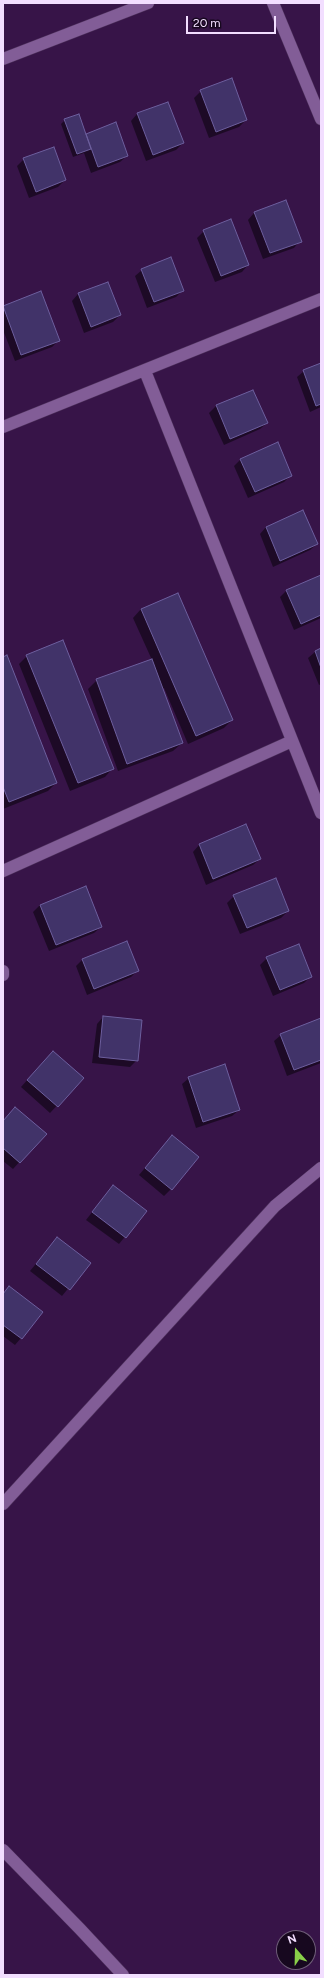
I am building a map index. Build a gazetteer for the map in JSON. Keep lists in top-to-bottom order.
{
  "scale_bar": "20 m",
  "north": "top"
}
